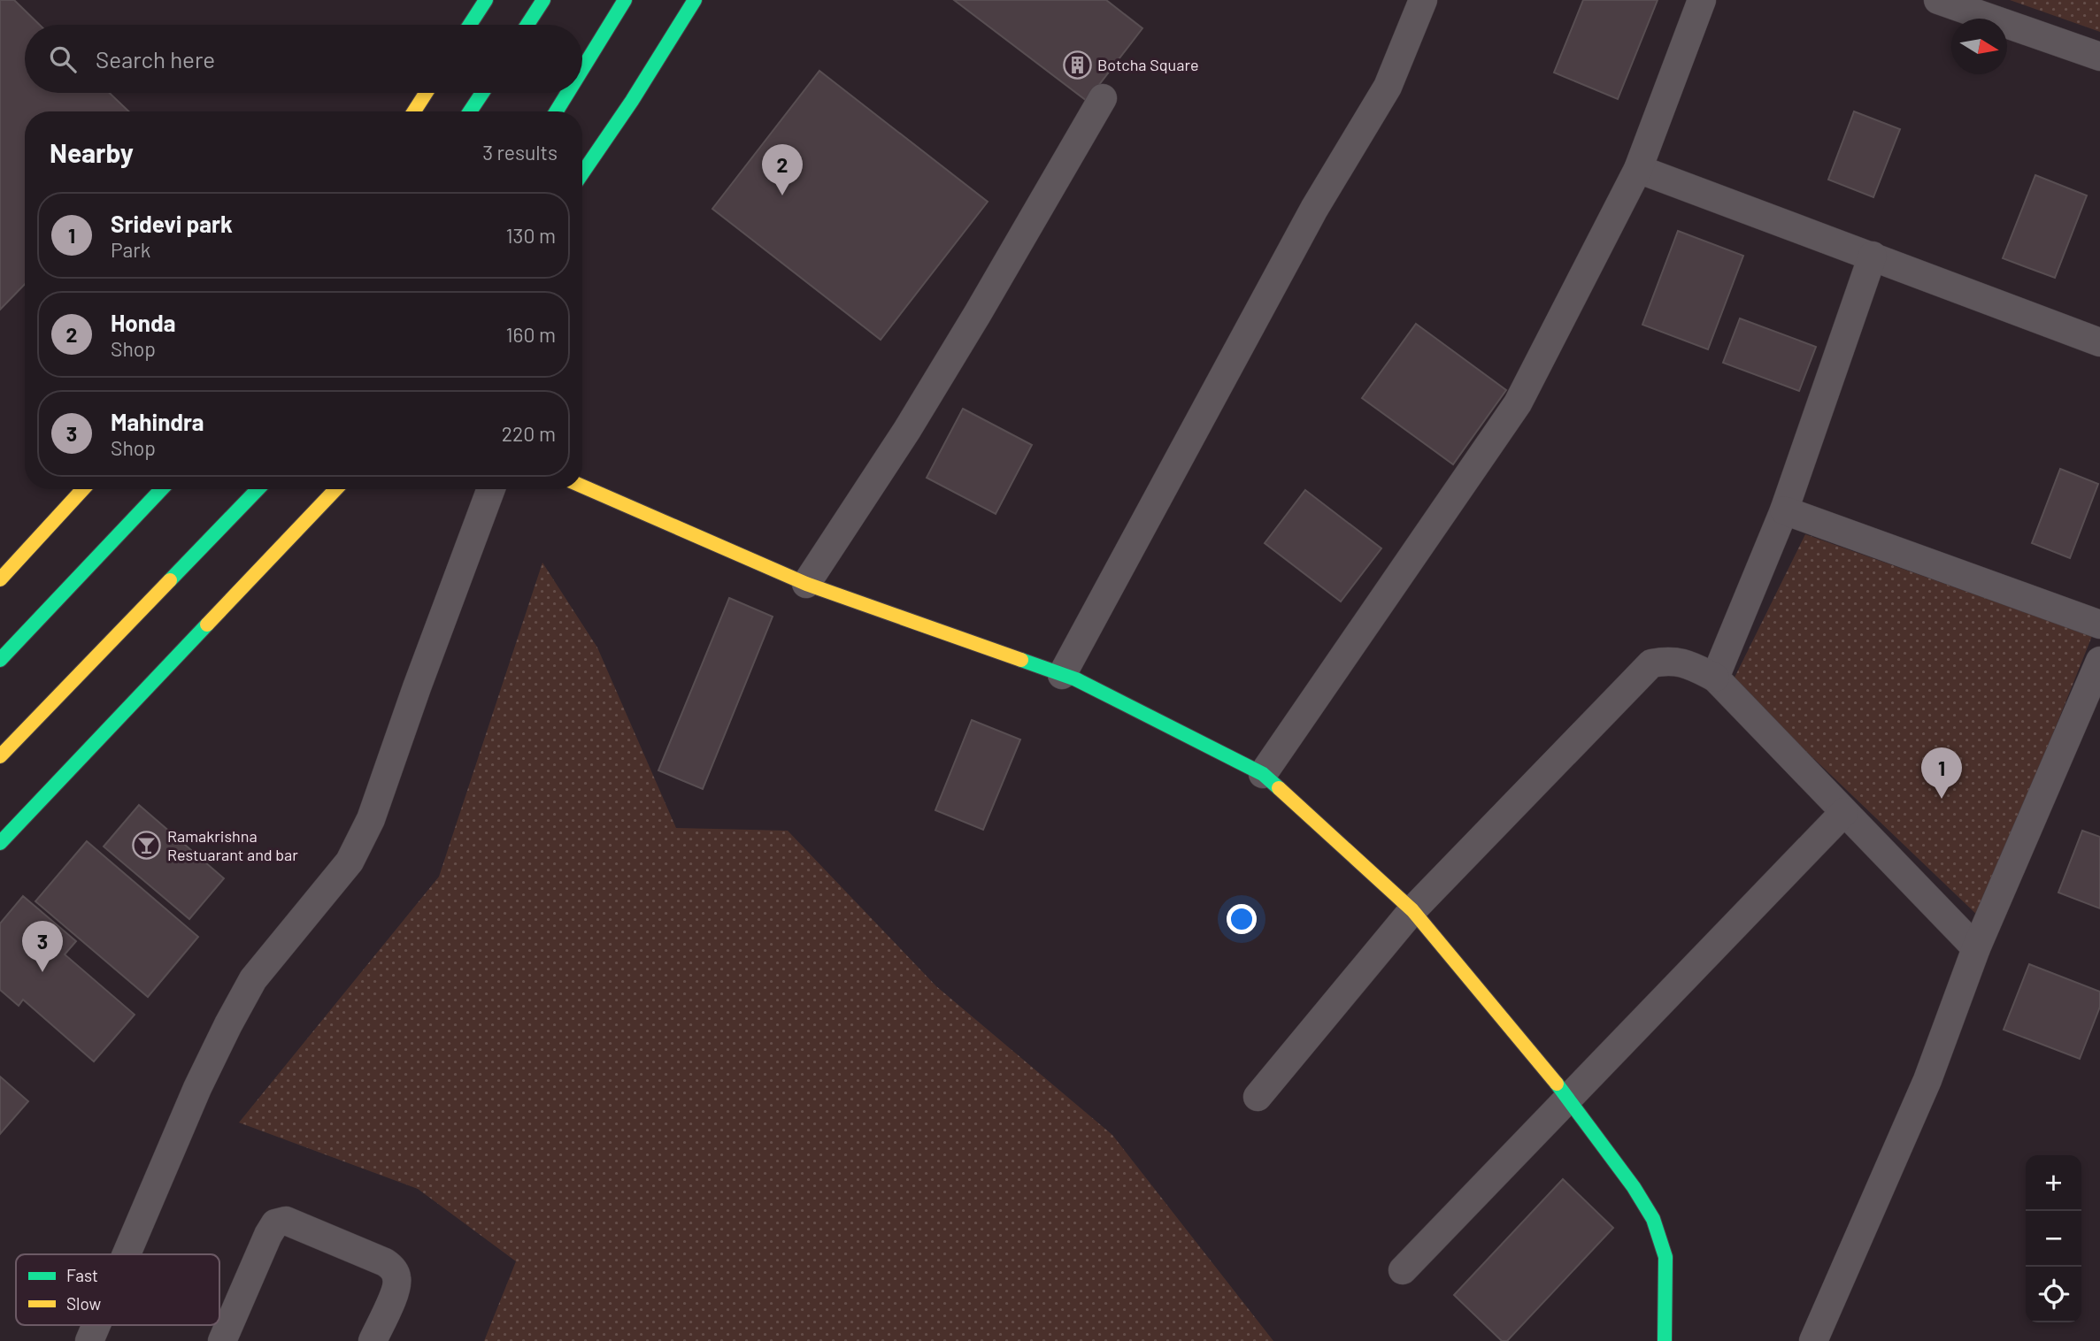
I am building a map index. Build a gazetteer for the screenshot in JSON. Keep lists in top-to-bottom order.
{
  "places": {
    "building": ["Botcha Square"],
    "bar": ["Ramakrishna Restuarant and bar"]
  },
  "legend": ["Fast", "Slow"],
  "north": "right",
  "page": {
    "search": "Search here",
    "heading": ["Nearby", "3 results"],
    "pins": ["2", "1", "3"],
    "list": [
      {
        "mark": "1",
        "name": "Sridevi park",
        "note": "Park",
        "value": "130 m"
      },
      {
        "mark": "2",
        "name": "Honda",
        "note": "Shop",
        "value": "160 m"
      },
      {
        "mark": "3",
        "name": "Mahindra",
        "note": "Shop",
        "value": "220 m"
      }
    ],
    "map_buttons": ["+", "−"]
  }
}
